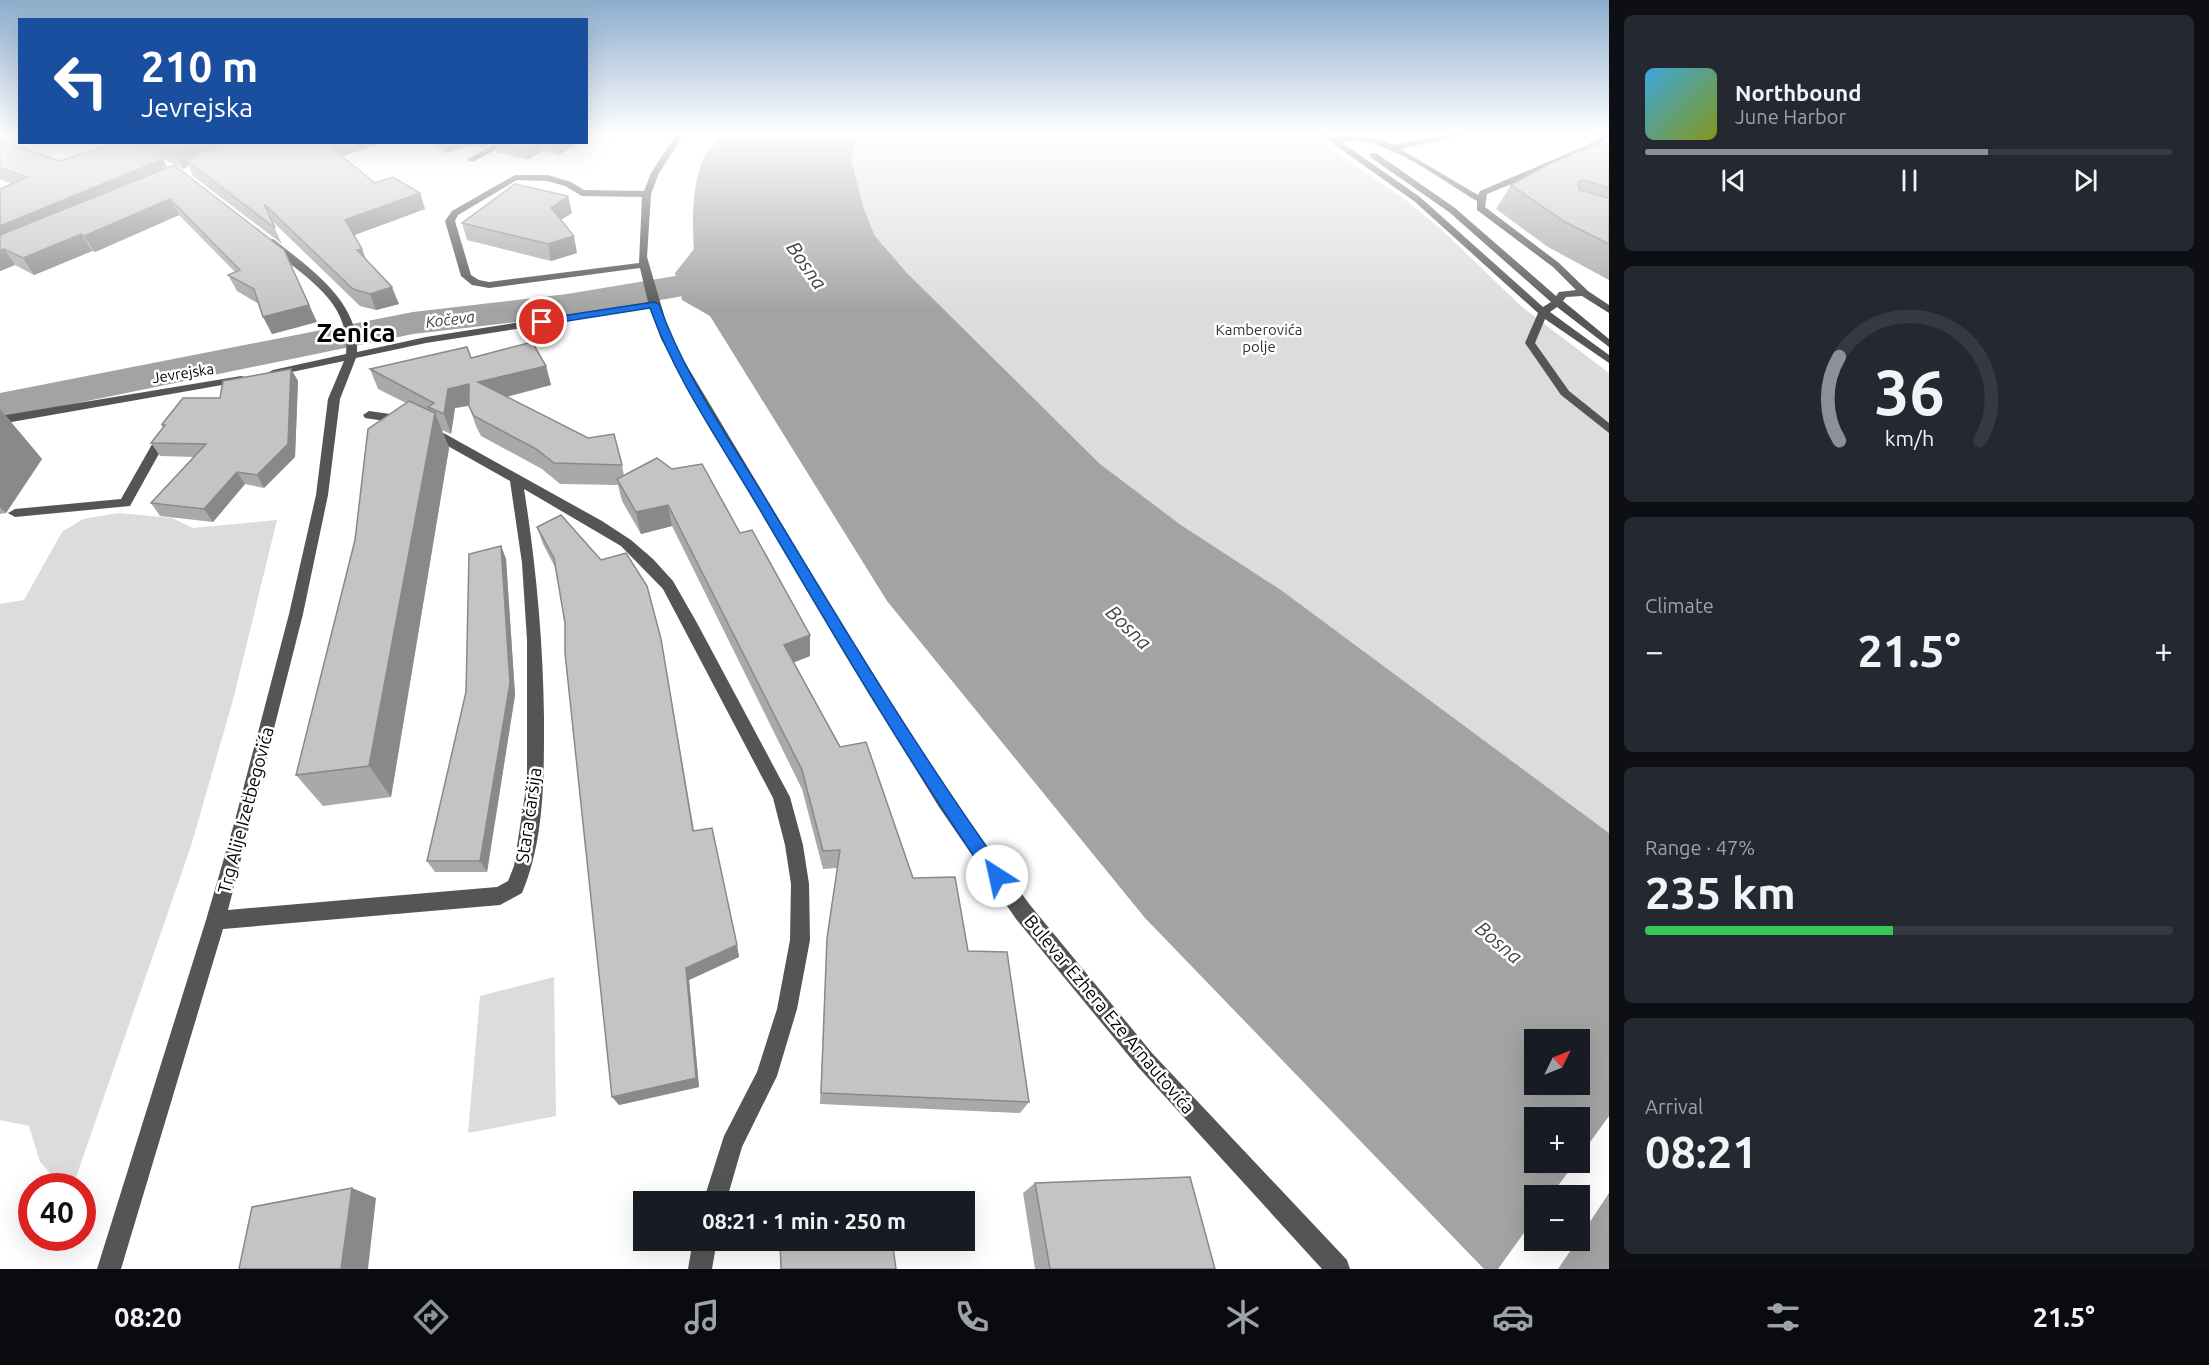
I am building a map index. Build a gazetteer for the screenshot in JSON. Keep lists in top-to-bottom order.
{
  "streets": {
    "street": [
      "Jevrejska",
      "Trg Alije Izetbegovića",
      "Stara čaršija",
      "Bulevar Ezhera Eze Arnautovića"
    ]
  },
  "crossings": [
    ["Jevrejska", "Trg Alije Izetbegovića"],
    ["Jevrejska", "Bulevar Ezhera Eze Arnautovića"],
    ["Trg Alije Izetbegovića", "Stara čaršija"]
  ],
  "districts": ["Zenica"],
  "water": ["Bosna", "Kočeva"],
  "parks": ["Kamberovića polje"],
  "north": "top right",
  "page": {
    "turn": ["210 m", "Jevrejska"],
    "song": ["Northbound", "June Harbor"],
    "tile": [
      "Climate",
      ["Range · 47%", "235 km"],
      ["Arrival", "08:21"]
    ],
    "heat": ["−", "21.5°", "+"],
    "map_buttons": ["+", "−"],
    "limit": "40",
    "trip": "08:21 · 1 min · 250 m",
    "tabs": ["08:20", "21.5°"],
    "gauge": ["36", "km/h"]
  }
}
